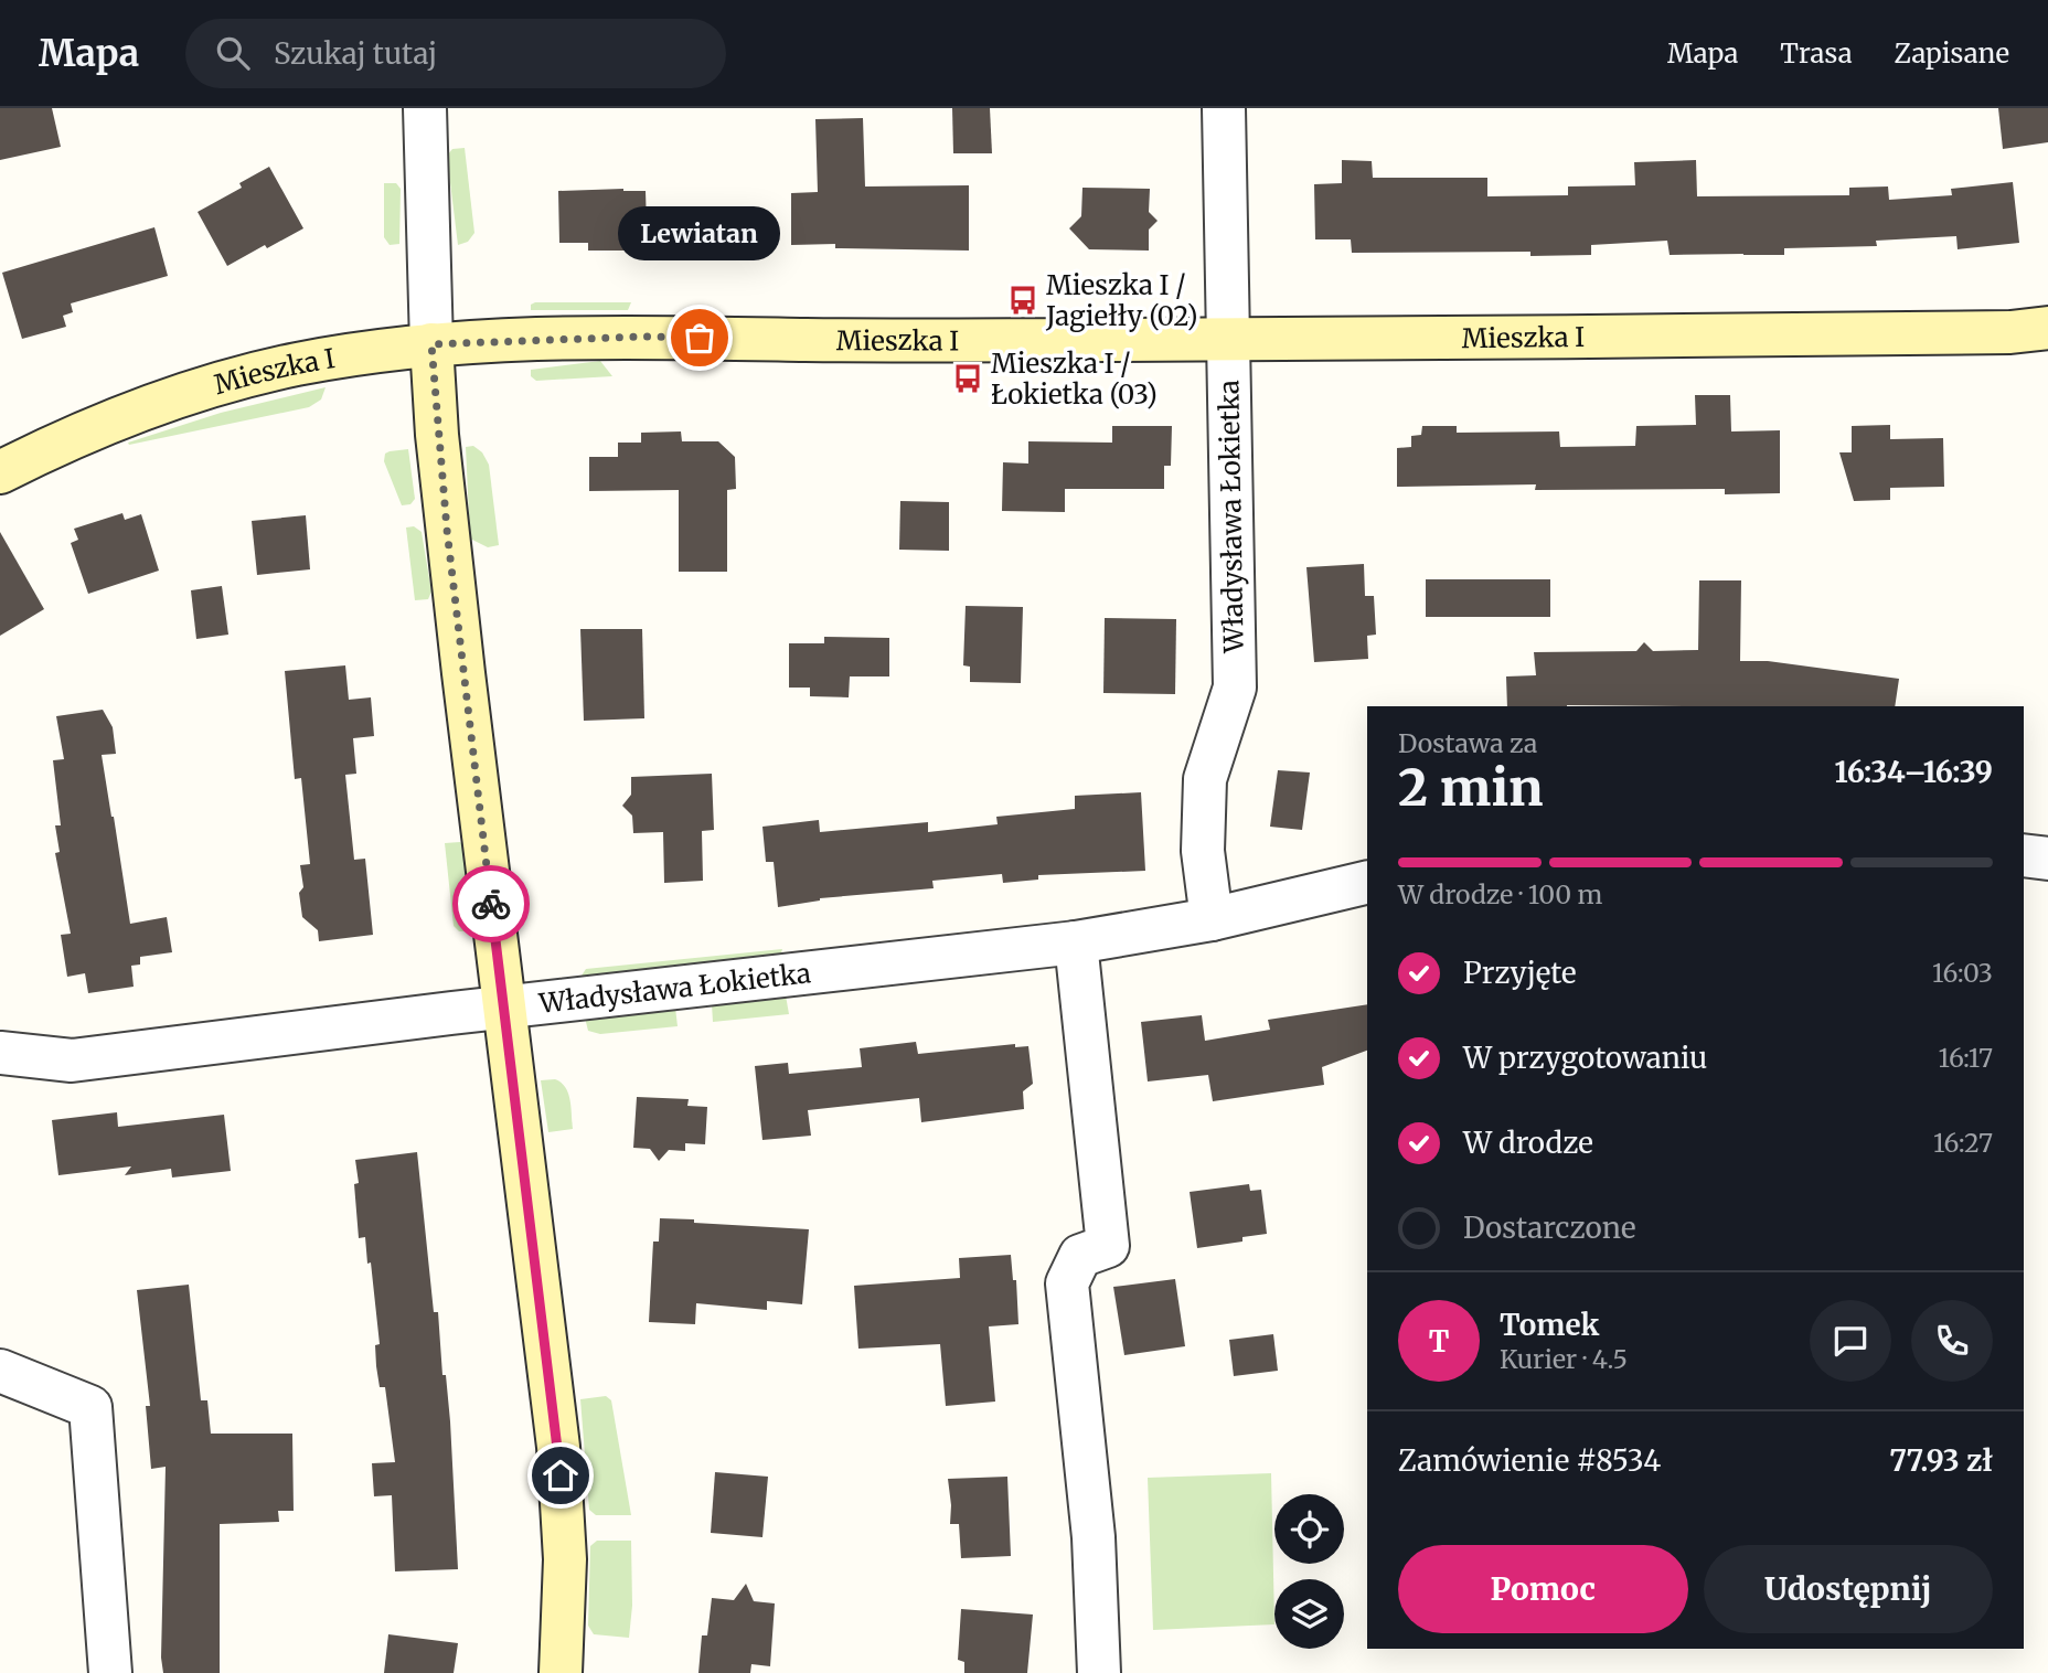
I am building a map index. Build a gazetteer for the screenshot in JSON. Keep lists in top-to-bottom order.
{
  "streets": {
    "street": ["Mieszka I", "Władysława Łokietka"]
  },
  "crossings": [
    ["Mieszka I", "Władysława Łokietka"]
  ],
  "places": {
    "bus stop": ["Mieszka I / Jagiełły (02)", "Mieszka I / Łokietka (03)"],
    "other": ["Lewiatan"]
  },
  "page": {
    "header": "Mapa",
    "search": "Szukaj tutaj",
    "nav": ["Mapa", "Trasa", "Zapisane"],
    "bubble": "Lewiatan",
    "heading": ["2 min", "Dostawa za", "16:34–16:39"],
    "panel": [
      "Tomek",
      "Kurier · 4.5",
      "Zamówienie #8534",
      "77.93 zł"
    ],
    "bar": "W drodze · 100 m",
    "list": [
      ["Przyjęte", "16:03"],
      ["W przygotowaniu", "16:17"],
      ["W drodze", "16:27"],
      "Dostarczone"
    ],
    "round": "T",
    "buttons": ["Pomoc", "Udostępnij"]
  }
}
